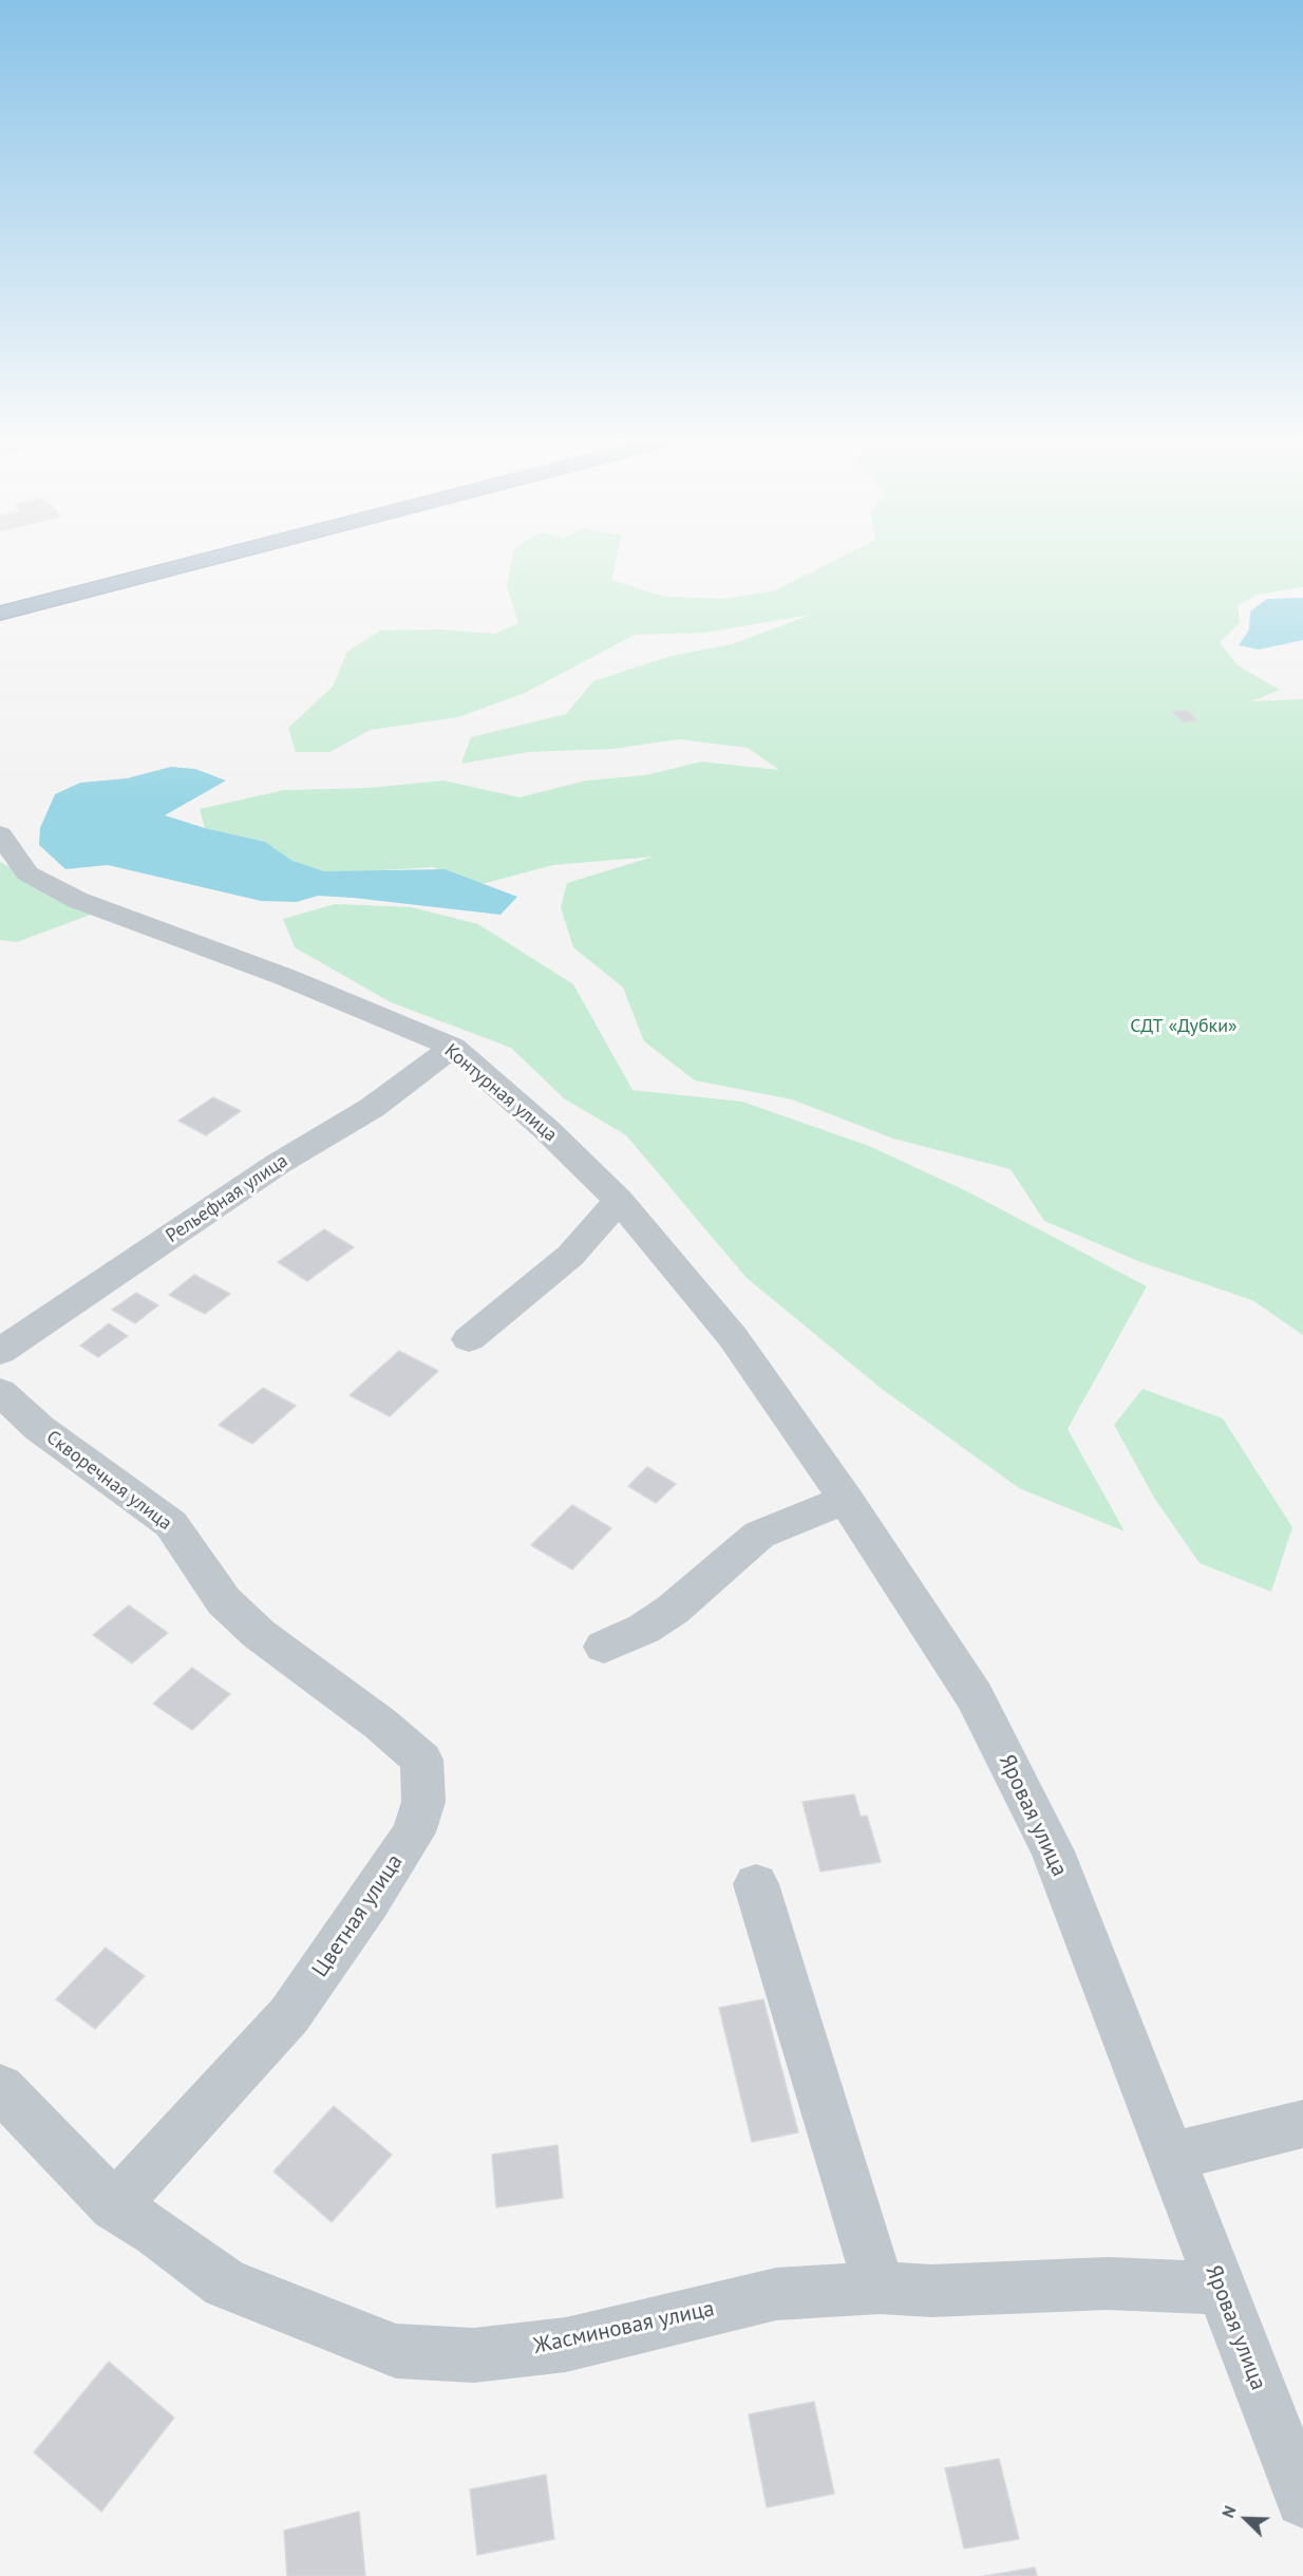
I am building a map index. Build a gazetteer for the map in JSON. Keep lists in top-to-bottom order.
{
  "streets": {
    "street": [
      "Контурная улица",
      "Рельефная улица",
      "Скворечная улица",
      "Яровая улица",
      "Цветная улица",
      "Жасминовая улица"
    ]
  },
  "crossings": [
    ["Контурная улица", "Рельефная улица"],
    ["Контурная улица", "Яровая улица"],
    ["Скворечная улица", "Цветная улица"],
    ["Яровая улица", "Жасминовая улица"],
    ["Цветная улица", "Жасминовая улица"]
  ],
  "parks": ["СДТ «Дубки»"],
  "north": "top left"
}
